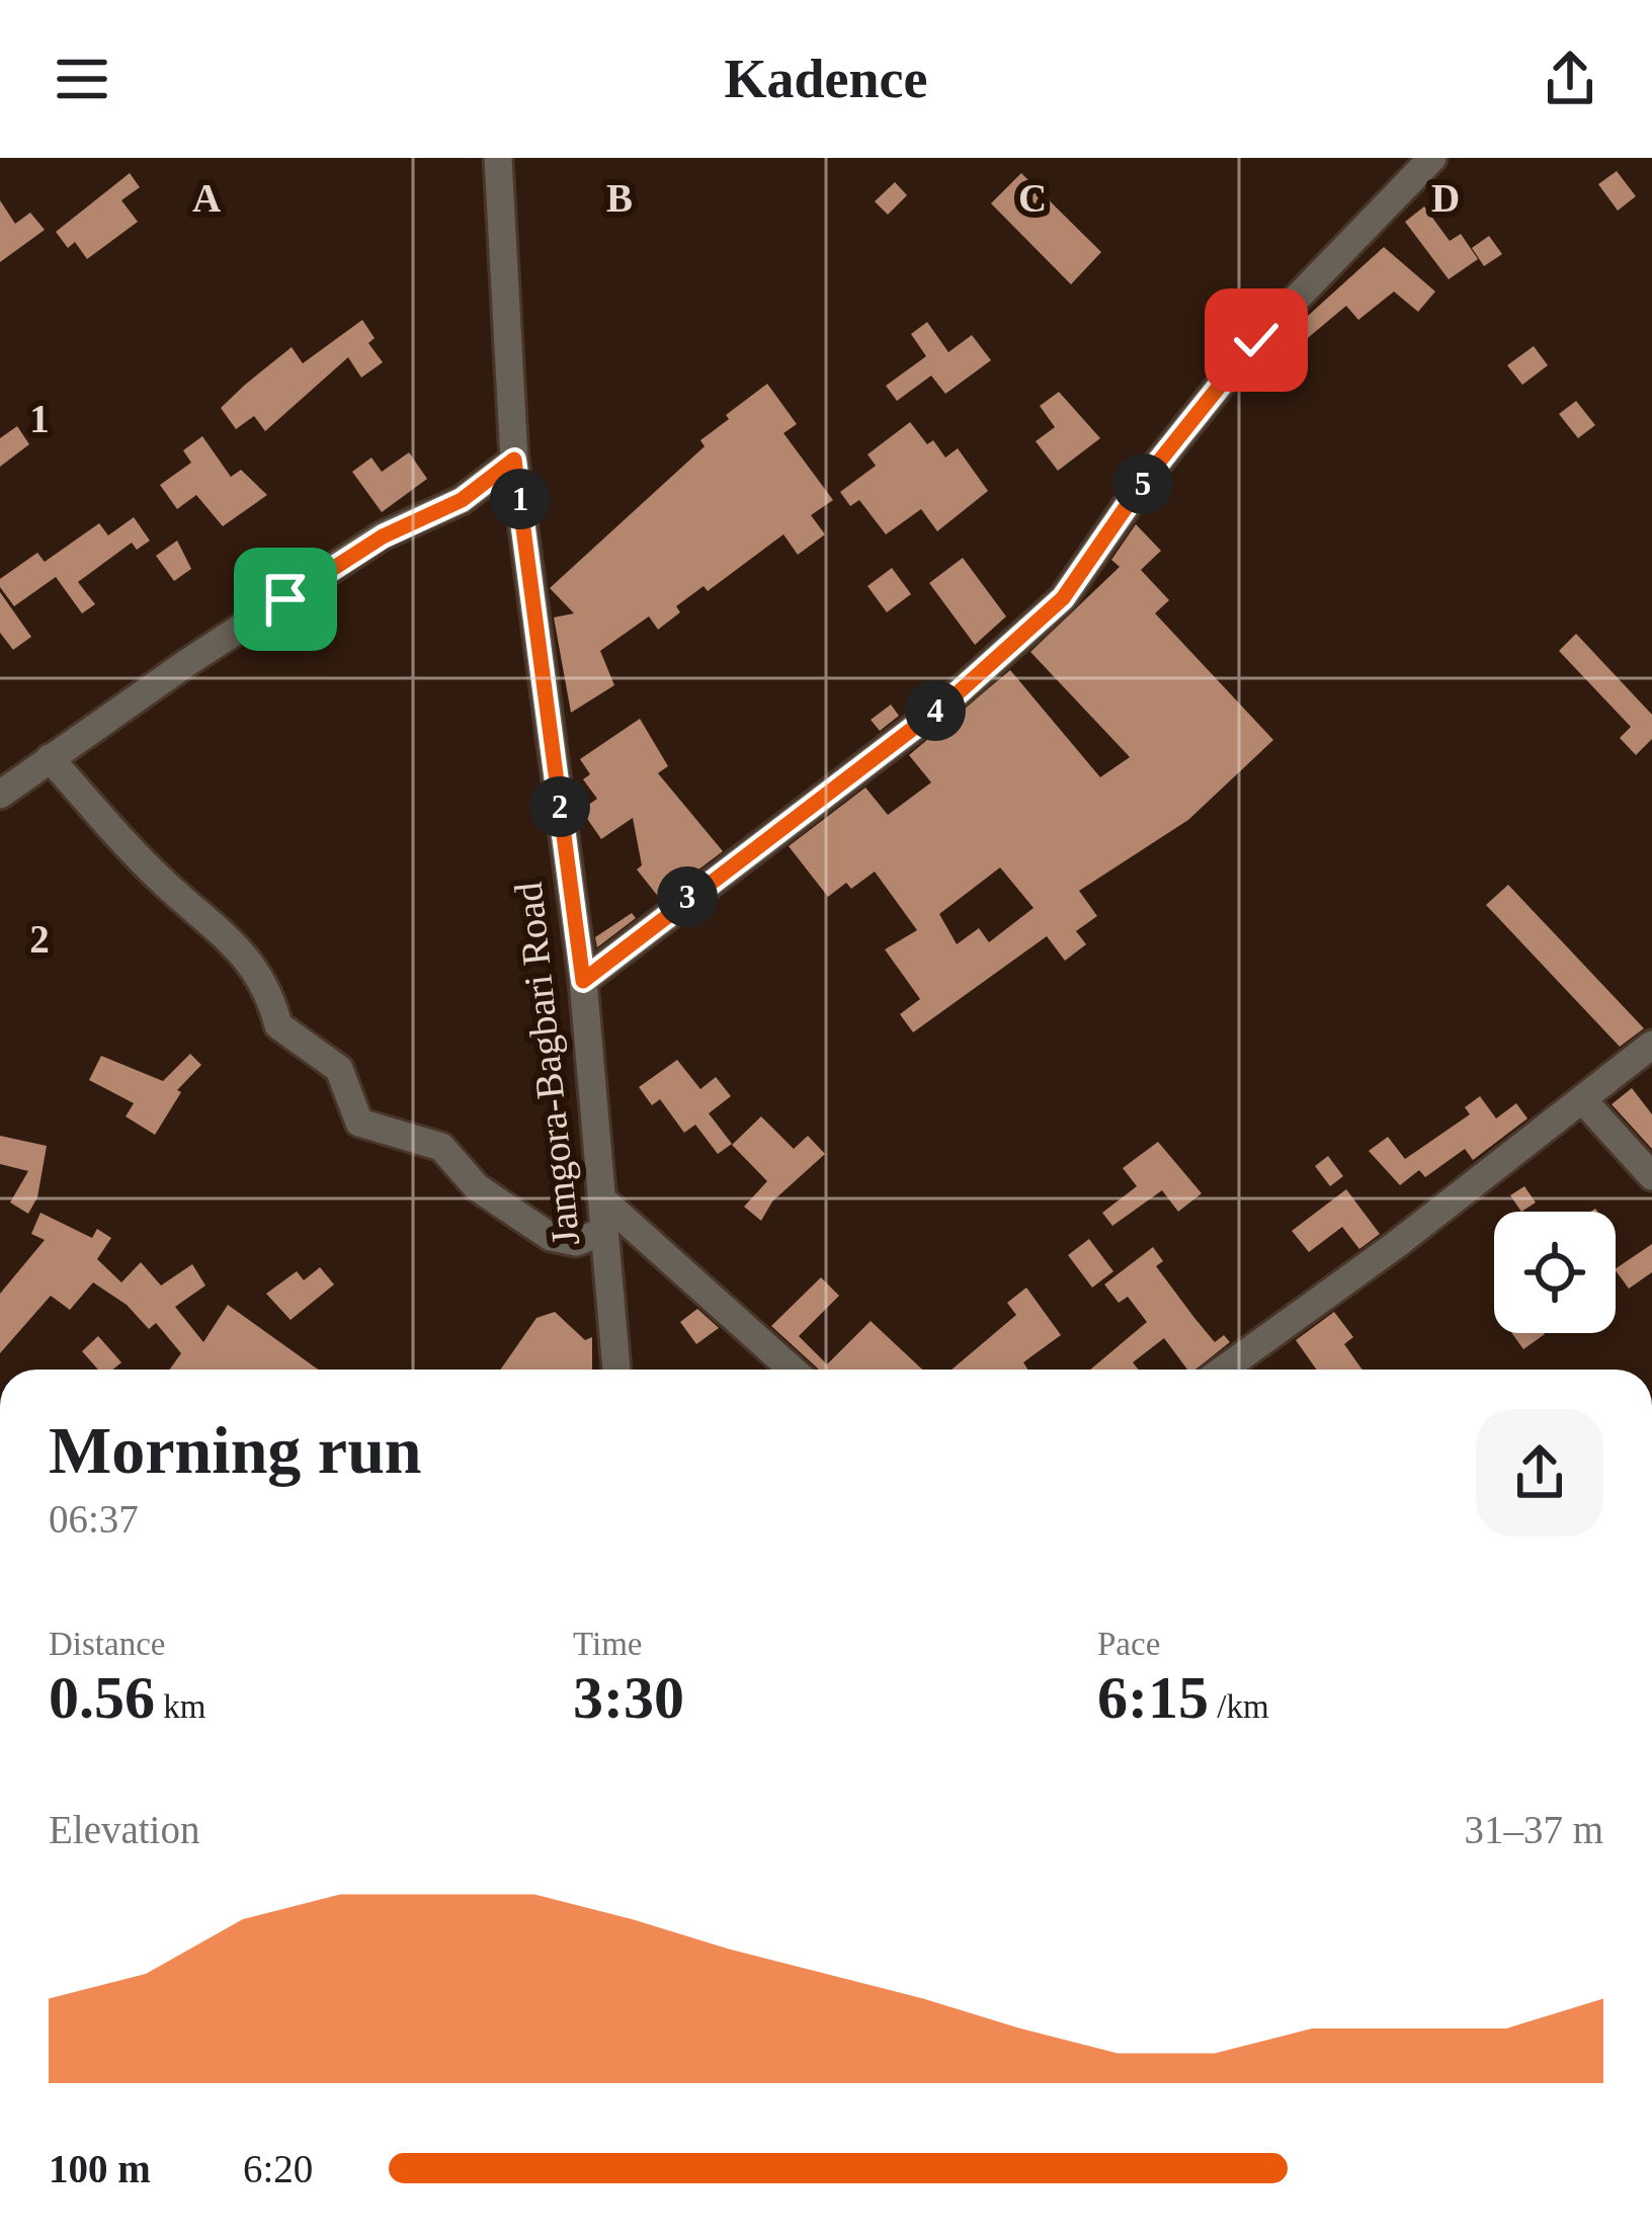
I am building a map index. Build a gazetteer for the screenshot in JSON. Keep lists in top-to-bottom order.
{
  "streets": {
    "street": ["Jamgora-Bagbari Road"]
  },
  "page": {
    "header": "Kadence",
    "pins": [
      "5",
      "1",
      "4",
      "2",
      "3"
    ],
    "heading": ["Morning run", "06:37"],
    "stats": [
      ["Distance", "0.56 km"],
      ["Time", "3:30"],
      ["Pace", "6:15 /km"]
    ],
    "chart": ["Elevation", "31–37 m"],
    "list": [
      {
        "name": "100 m",
        "note": "6:20"
      }
    ]
  },
  "grid": {
    "columns": [
      "A",
      "B",
      "C",
      "D"
    ],
    "rows": ["1", "2"]
  }
}
